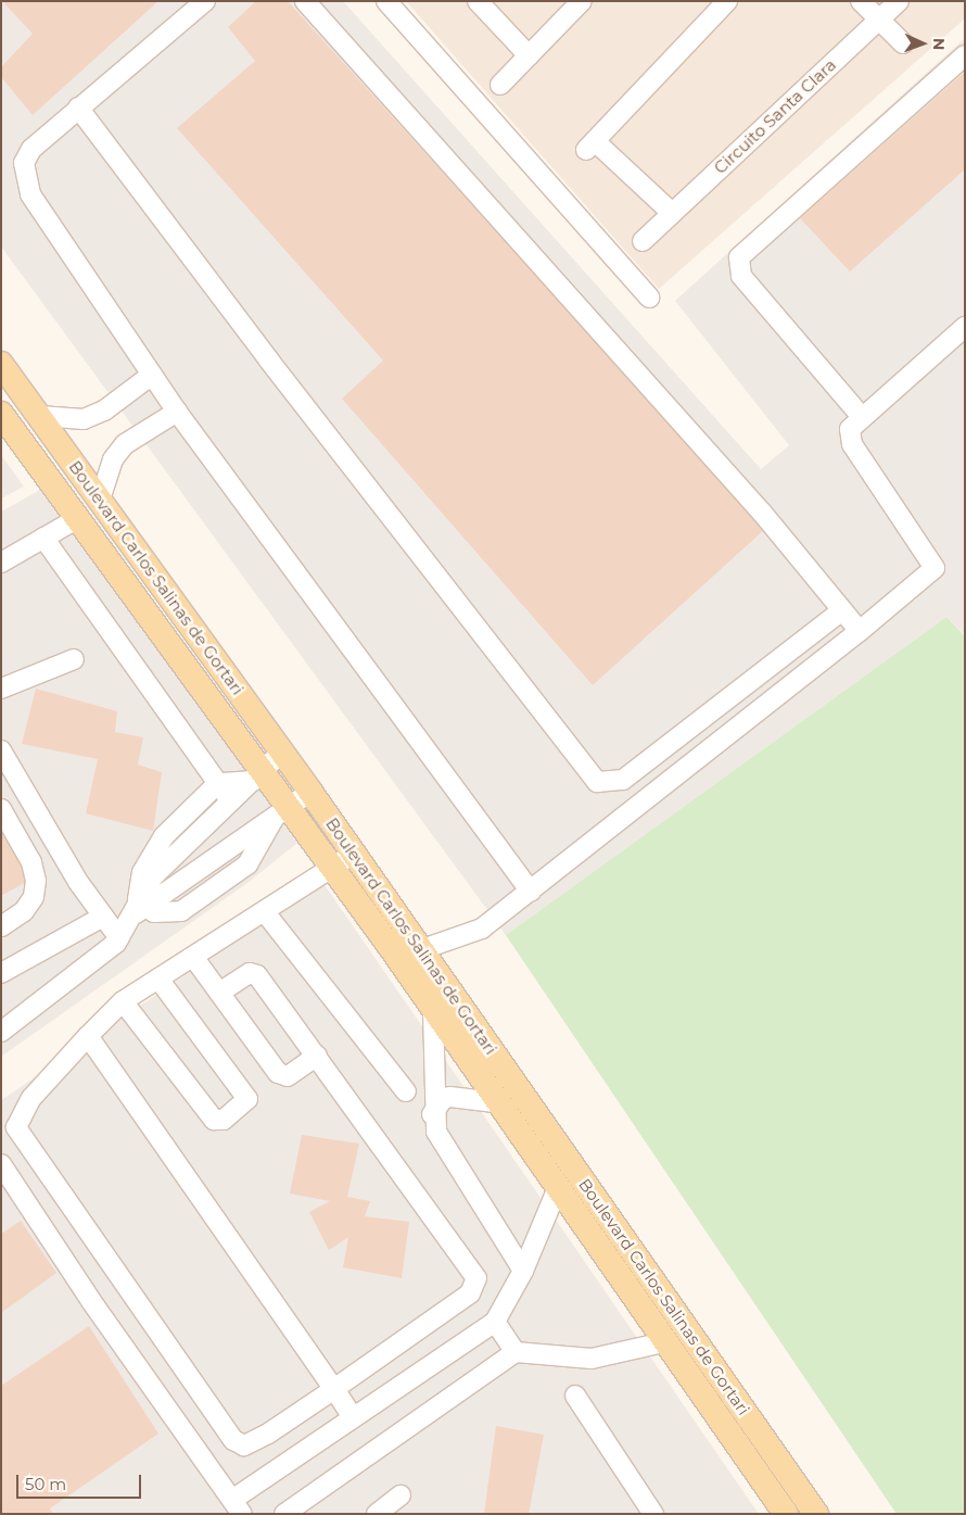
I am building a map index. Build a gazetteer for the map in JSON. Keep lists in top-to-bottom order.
{
  "streets": {
    "main road": ["Boulevard Carlos Salinas de Gortari"],
    "street": ["Circuito Santa Clara"]
  },
  "scale_bar": "50 m",
  "north": "right"
}
